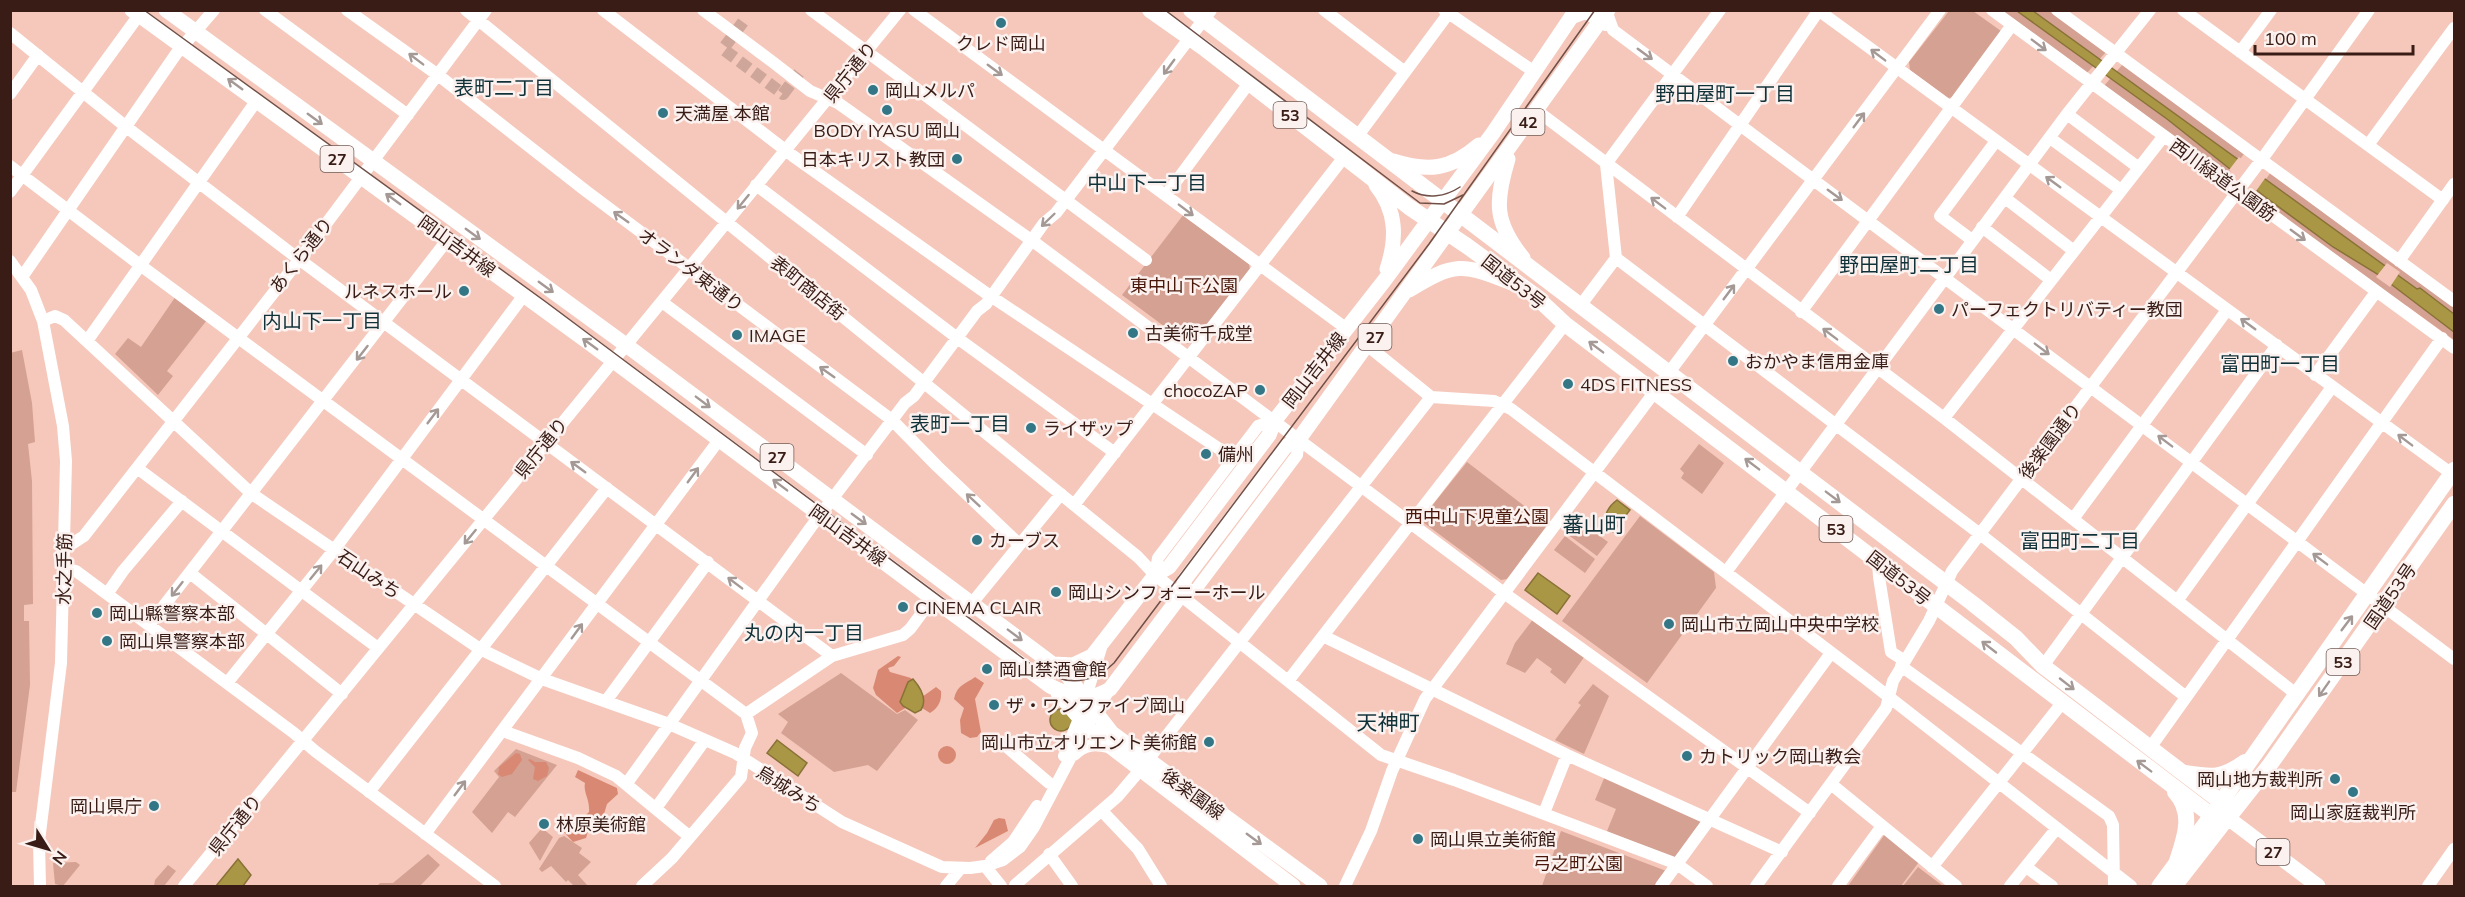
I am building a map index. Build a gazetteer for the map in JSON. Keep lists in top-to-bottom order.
{
  "streets": {
    "highway": ["53", "国道53号"],
    "main road": [
      "42",
      "27",
      "岡山吉井線",
      "後楽園線"
    ],
    "street": [
      "県庁通り",
      "西川緑道公園筋",
      "あくら通り",
      "オランダ東通り",
      "表町商店街",
      "後楽園通り",
      "水之手筋",
      "石山みち",
      "烏城みち"
    ]
  },
  "crossings": [
    ["県庁通り", "岡山吉井線"],
    ["県庁通り", "オランダ東通り"],
    ["県庁通り", "表町商店街"],
    ["県庁通り", "石山みち"],
    ["42", "岡山吉井線"],
    ["42", "国道53号"],
    ["27", "国道53号"],
    ["西川緑道公園筋", "後楽園通り"],
    ["岡山吉井線", "あくら通り"],
    ["岡山吉井線", "国道53号"],
    ["岡山吉井線", "表町商店街"],
    ["岡山吉井線", "烏城みち"],
    ["岡山吉井線", "後楽園線"],
    ["あくら通り", "オランダ東通り"],
    ["あくら通り", "表町商店街"],
    ["あくら通り", "水之手筋"],
    ["あくら通り", "石山みち"],
    ["国道53号", "後楽園通り"],
    ["水之手筋", "石山みち"],
    ["石山みち", "烏城みち"],
    ["烏城みち", "後楽園線"]
  ],
  "districts": [
    "表町二丁目",
    "野田屋町一丁目",
    "中山下一丁目",
    "野田屋町二丁目",
    "内山下一丁目",
    "富田町一丁目",
    "表町一丁目",
    "蕃山町",
    "富田町二丁目",
    "丸の内一丁目",
    "天神町"
  ],
  "parks": ["東中山下公園", "西中山下児童公園", "弓之町公園"],
  "places": [
    "クレド岡山",
    "岡山メルパ",
    "BODY IYASU 岡山",
    "天満屋 本館",
    "日本キリスト教団",
    "ルネスホール",
    "パーフェクトリバティー教団",
    "古美術千成堂",
    "IMAGE",
    "おかやま信用金庫",
    "4DS FITNESS",
    "chocoZAP",
    "ライザップ",
    "備州",
    "カーブス",
    "岡山シンフォニーホール",
    "CINEMA CLAIR",
    "岡山縣警察本部",
    "岡山市立岡山中央中学校",
    "岡山県警察本部",
    "岡山禁酒會館",
    "ザ・ワンファイブ岡山",
    "岡山市立オリエント美術館",
    "カトリック岡山教会",
    "岡山地方裁判所",
    "岡山家庭裁判所",
    "岡山県庁",
    "林原美術館",
    "岡山県立美術館"
  ],
  "scale_bar": "100 m",
  "north": "bottom right"
}
